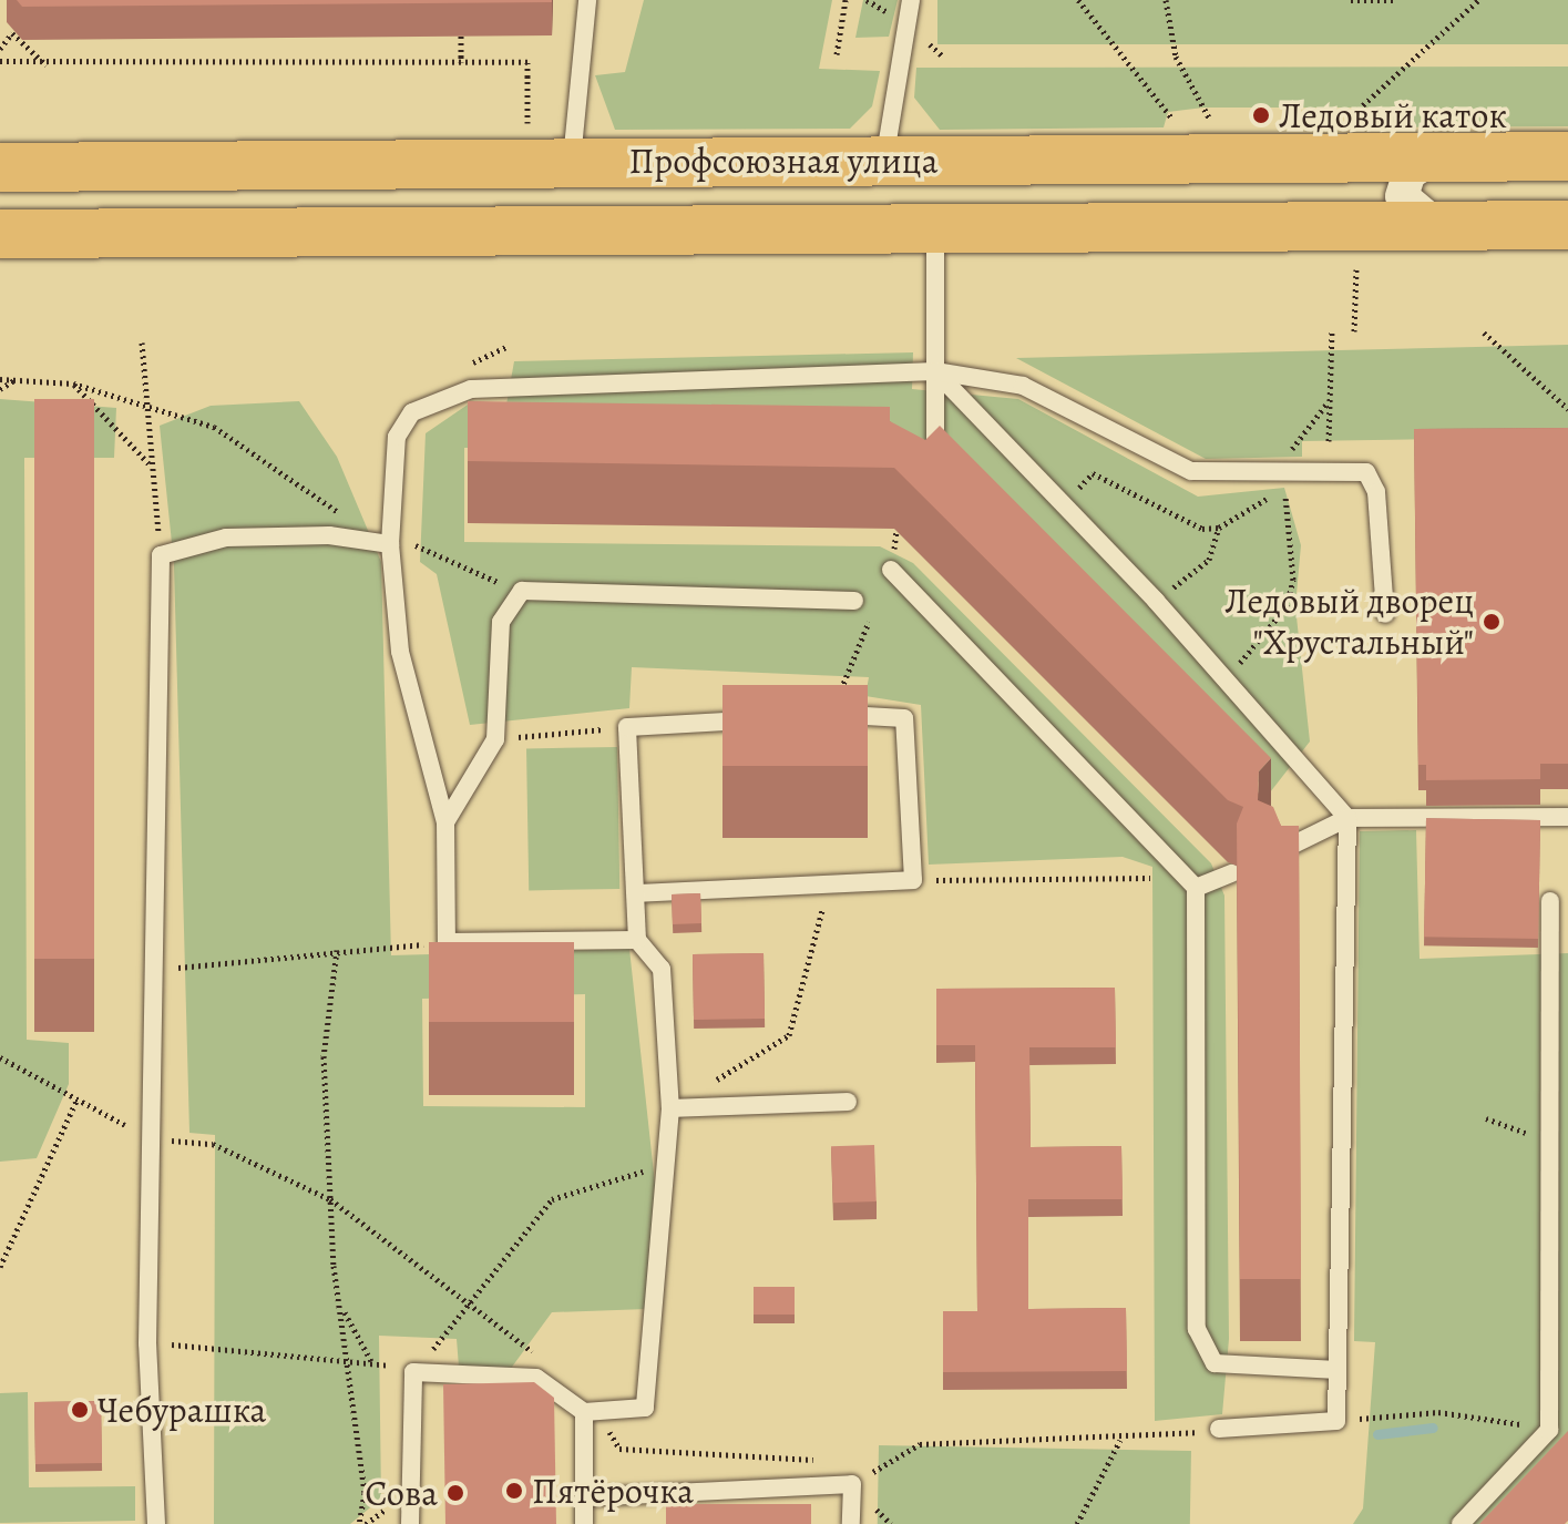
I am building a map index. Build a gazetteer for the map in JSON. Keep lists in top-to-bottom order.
{
  "streets": {
    "main road": ["Профсоюзная улица"]
  },
  "places": [
    "Ледовый каток",
    "Ледовый дворец \"Хрустальный\"",
    "Чебурашка",
    "Пятёрочка",
    "Сова"
  ]
}
